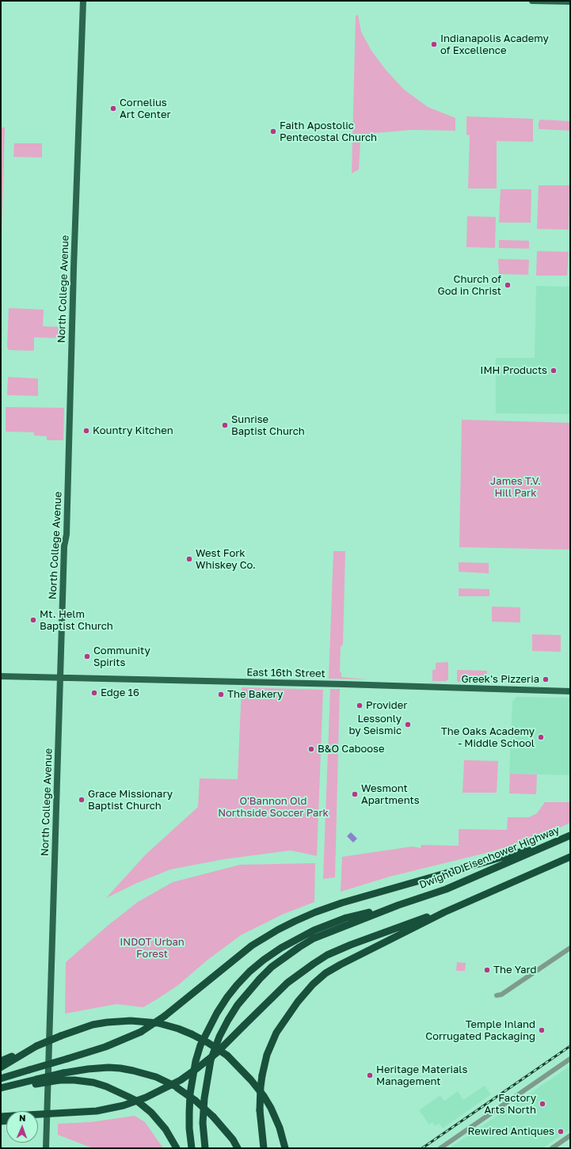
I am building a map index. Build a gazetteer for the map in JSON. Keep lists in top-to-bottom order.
{
  "streets": {
    "highway": ["Dwight D Eisenhower Highway"],
    "main road": ["North College Avenue", "East 16th Street"]
  },
  "crossings": [
    ["North College Avenue", "East 16th Street"]
  ],
  "parks": ["James T.V. Hill Park", "O'Bannon Old Northside Soccer Park", "INDOT Urban Forest"],
  "places": [
    "Indianapolis Academy of Excellence",
    "Cornelius Art Center",
    "Faith Apostolic Pentecostal Church",
    "Church of God in Christ",
    "IMH Products",
    "Sunrise Baptist Church",
    "Kountry Kitchen",
    "West Fork Whiskey Co.",
    "Mt. Helm Baptist Church",
    "Community Spirits",
    "Greek's Pizzeria",
    "Edge 16",
    "The Bakery",
    "Provider",
    "Lessonly by Seismic",
    "The Oaks Academy - Middle School",
    "B&O Caboose",
    "Wesmont Apartments",
    "Grace Missionary Baptist Church",
    "The Yard",
    "Temple Inland Corrugated Packaging",
    "Heritage Materials Management",
    "Factory Arts North",
    "Rewired Antiques"
  ],
  "north": "top"
}
